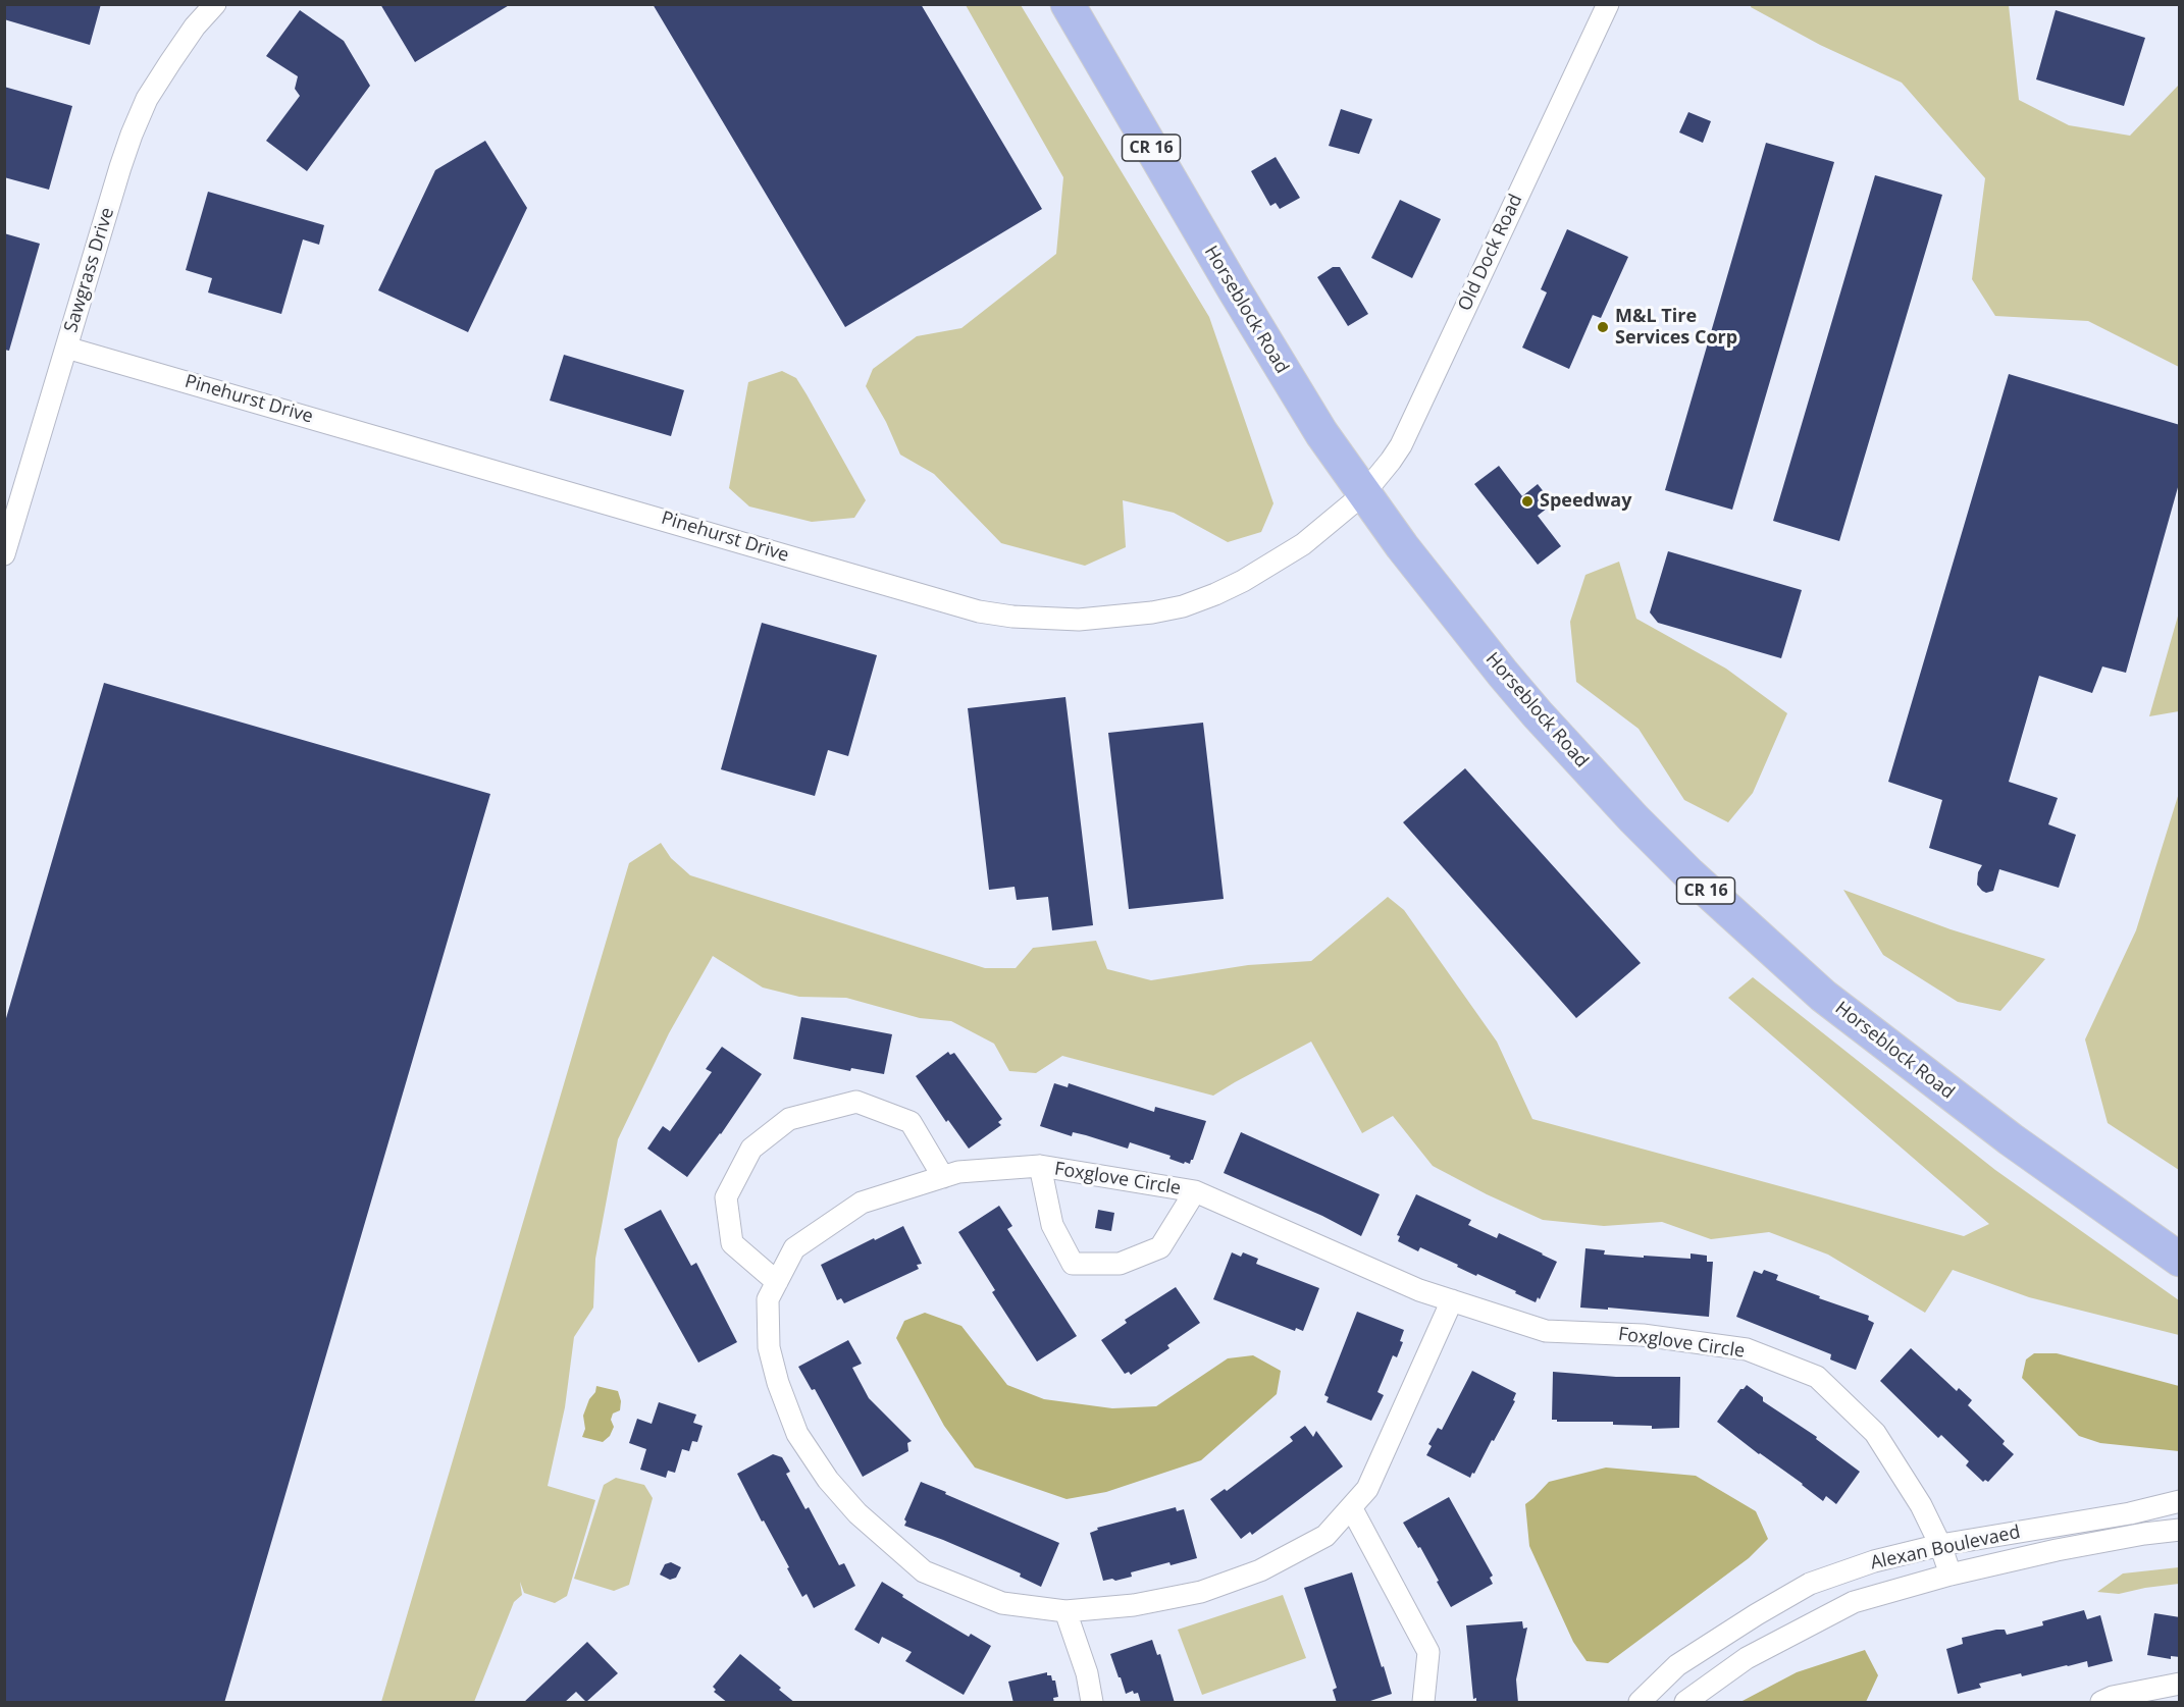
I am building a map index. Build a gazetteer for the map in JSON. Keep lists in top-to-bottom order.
{
  "streets": {
    "main road": ["CR 16", "Horseblock Road"],
    "street": [
      "Old Dock Road",
      "Sawgrass Drive",
      "Pinehurst Drive",
      "Foxglove Circle",
      "Alexan Boulevaed"
    ]
  },
  "crossings": [
    ["Old Dock Road", "Horseblock Road"],
    ["Old Dock Road", "Pinehurst Drive"],
    ["Sawgrass Drive", "Pinehurst Drive"],
    ["Horseblock Road", "Pinehurst Drive"],
    ["Foxglove Circle", "Alexan Boulevaed"]
  ],
  "places": ["M&L Tire Services Corp", "Speedway"]
}
